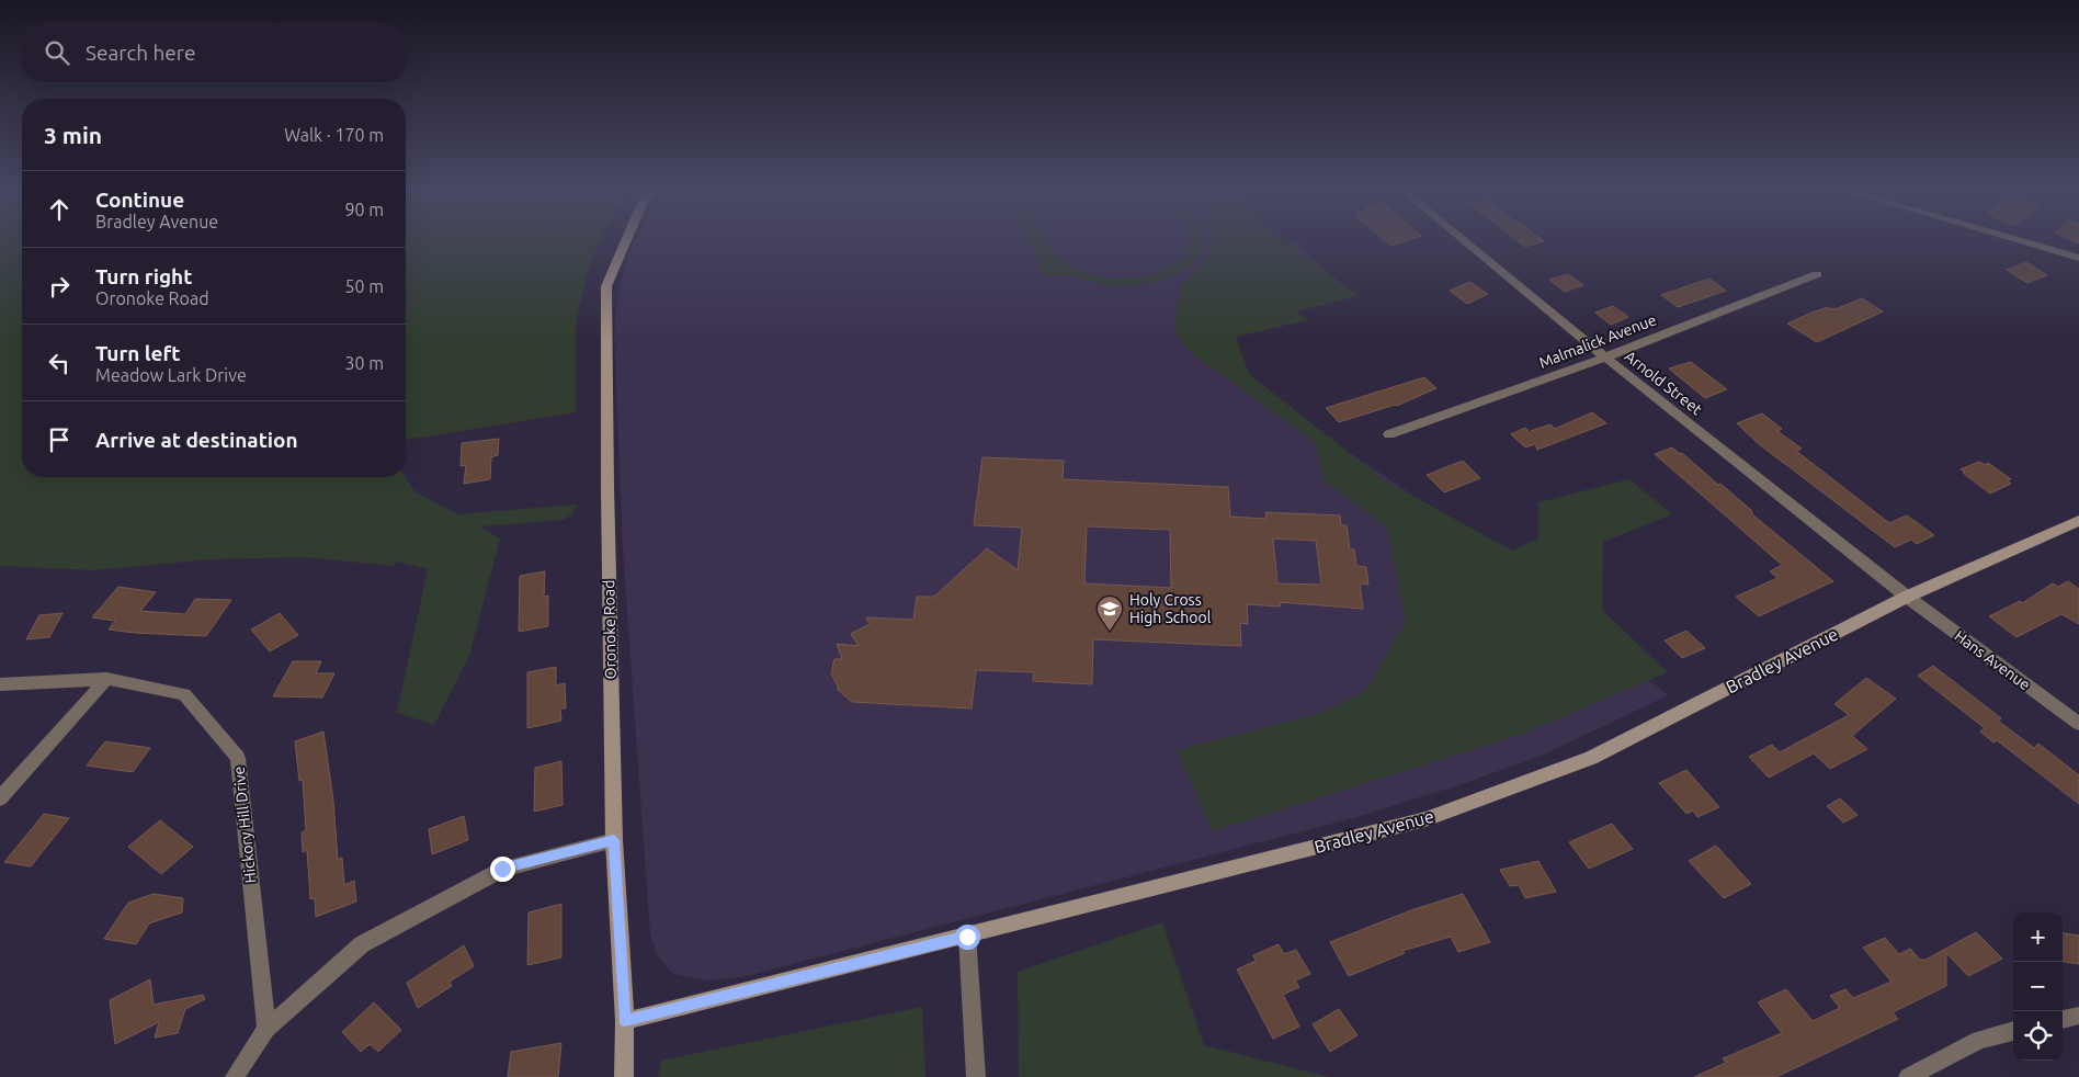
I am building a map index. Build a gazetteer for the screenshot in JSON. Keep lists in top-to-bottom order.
{
  "streets": {
    "street": [
      "Malmalick Avenue",
      "Arnold Street",
      "Oronoke Road",
      "Bradley Avenue",
      "Hans Avenue",
      "Hickory Hill Drive"
    ]
  },
  "crossings": [
    ["Malmalick Avenue", "Arnold Street"],
    ["Arnold Street", "Bradley Avenue"],
    ["Arnold Street", "Hans Avenue"],
    ["Oronoke Road", "Bradley Avenue"],
    ["Bradley Avenue", "Hans Avenue"]
  ],
  "places": {
    "school or university": ["Holy Cross High School"]
  },
  "page": {
    "search": "Search here",
    "heading": ["3 min", "Walk · 170 m"],
    "list": [
      ["Continue", "Bradley Avenue", "90 m"],
      ["Turn right", "Oronoke Road", "50 m"],
      ["Turn left", "Meadow Lark Drive", "30 m"],
      "Arrive at destination"
    ],
    "map_buttons": ["+", "−"]
  }
}
